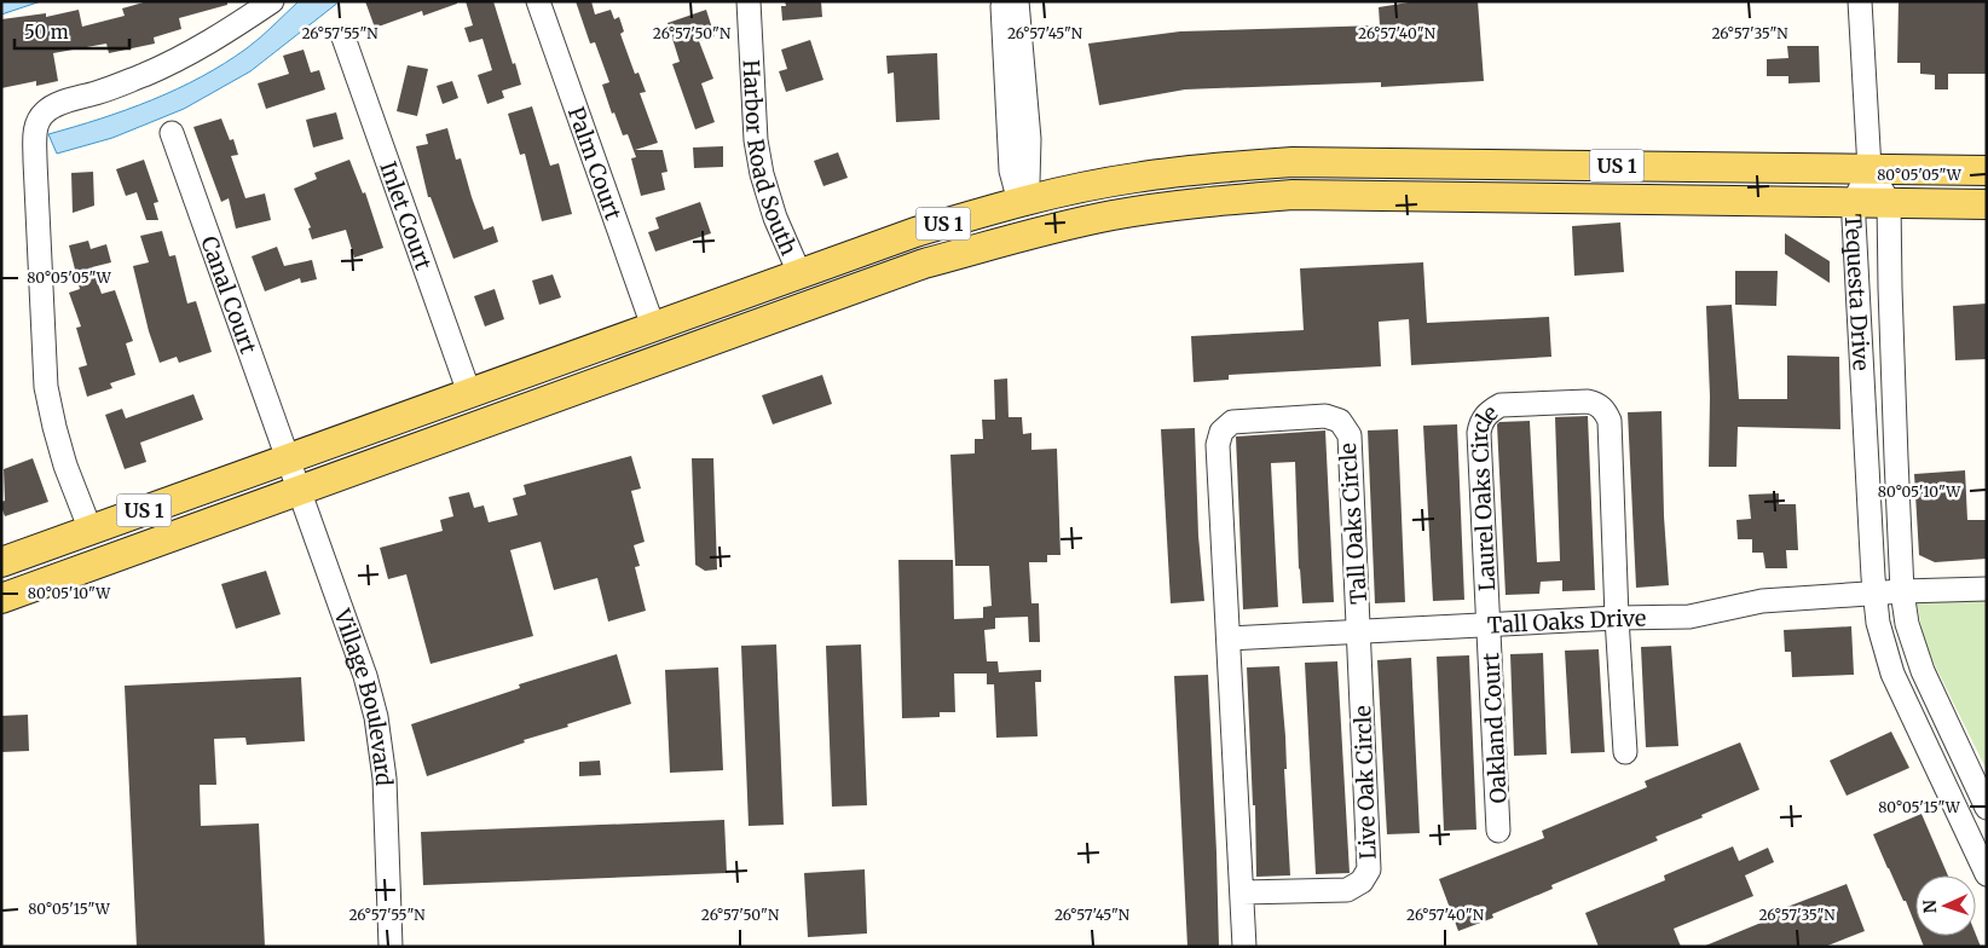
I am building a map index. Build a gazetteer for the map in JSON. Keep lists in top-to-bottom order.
{
  "streets": {
    "main road": ["US 1"],
    "street": [
      "Harbor Road South",
      "Palm Court",
      "Inlet Court",
      "Tequesta Drive",
      "Canal Court",
      "Laurel Oaks Circle",
      "Tall Oaks Circle",
      "Tall Oaks Drive",
      "Village Boulevard",
      "Oakland Court",
      "Live Oak Circle"
    ]
  },
  "crossings": [
    ["Harbor Road South", "US 1"],
    ["Palm Court", "US 1"],
    ["US 1", "Inlet Court"],
    ["US 1", "Tequesta Drive"],
    ["US 1", "Canal Court"],
    ["US 1", "Village Boulevard"],
    ["Tequesta Drive", "Tall Oaks Drive"],
    ["Canal Court", "Village Boulevard"],
    ["Laurel Oaks Circle", "Tall Oaks Drive"],
    ["Laurel Oaks Circle", "Oakland Court"],
    ["Tall Oaks Circle", "Tall Oaks Drive"],
    ["Tall Oaks Circle", "Live Oak Circle"],
    ["Tall Oaks Drive", "Oakland Court"],
    ["Tall Oaks Drive", "Live Oak Circle"]
  ],
  "scale_bar": "50 m",
  "north": "left",
  "coordinates": [
    "26°57'55\"N",
    "26°57'50\"N",
    "26°57'45\"N",
    "26°57'40\"N",
    "26°57'35\"N",
    "80°05'05\"W",
    "80°05'10\"W",
    "80°05'15\"W"
  ]
}
